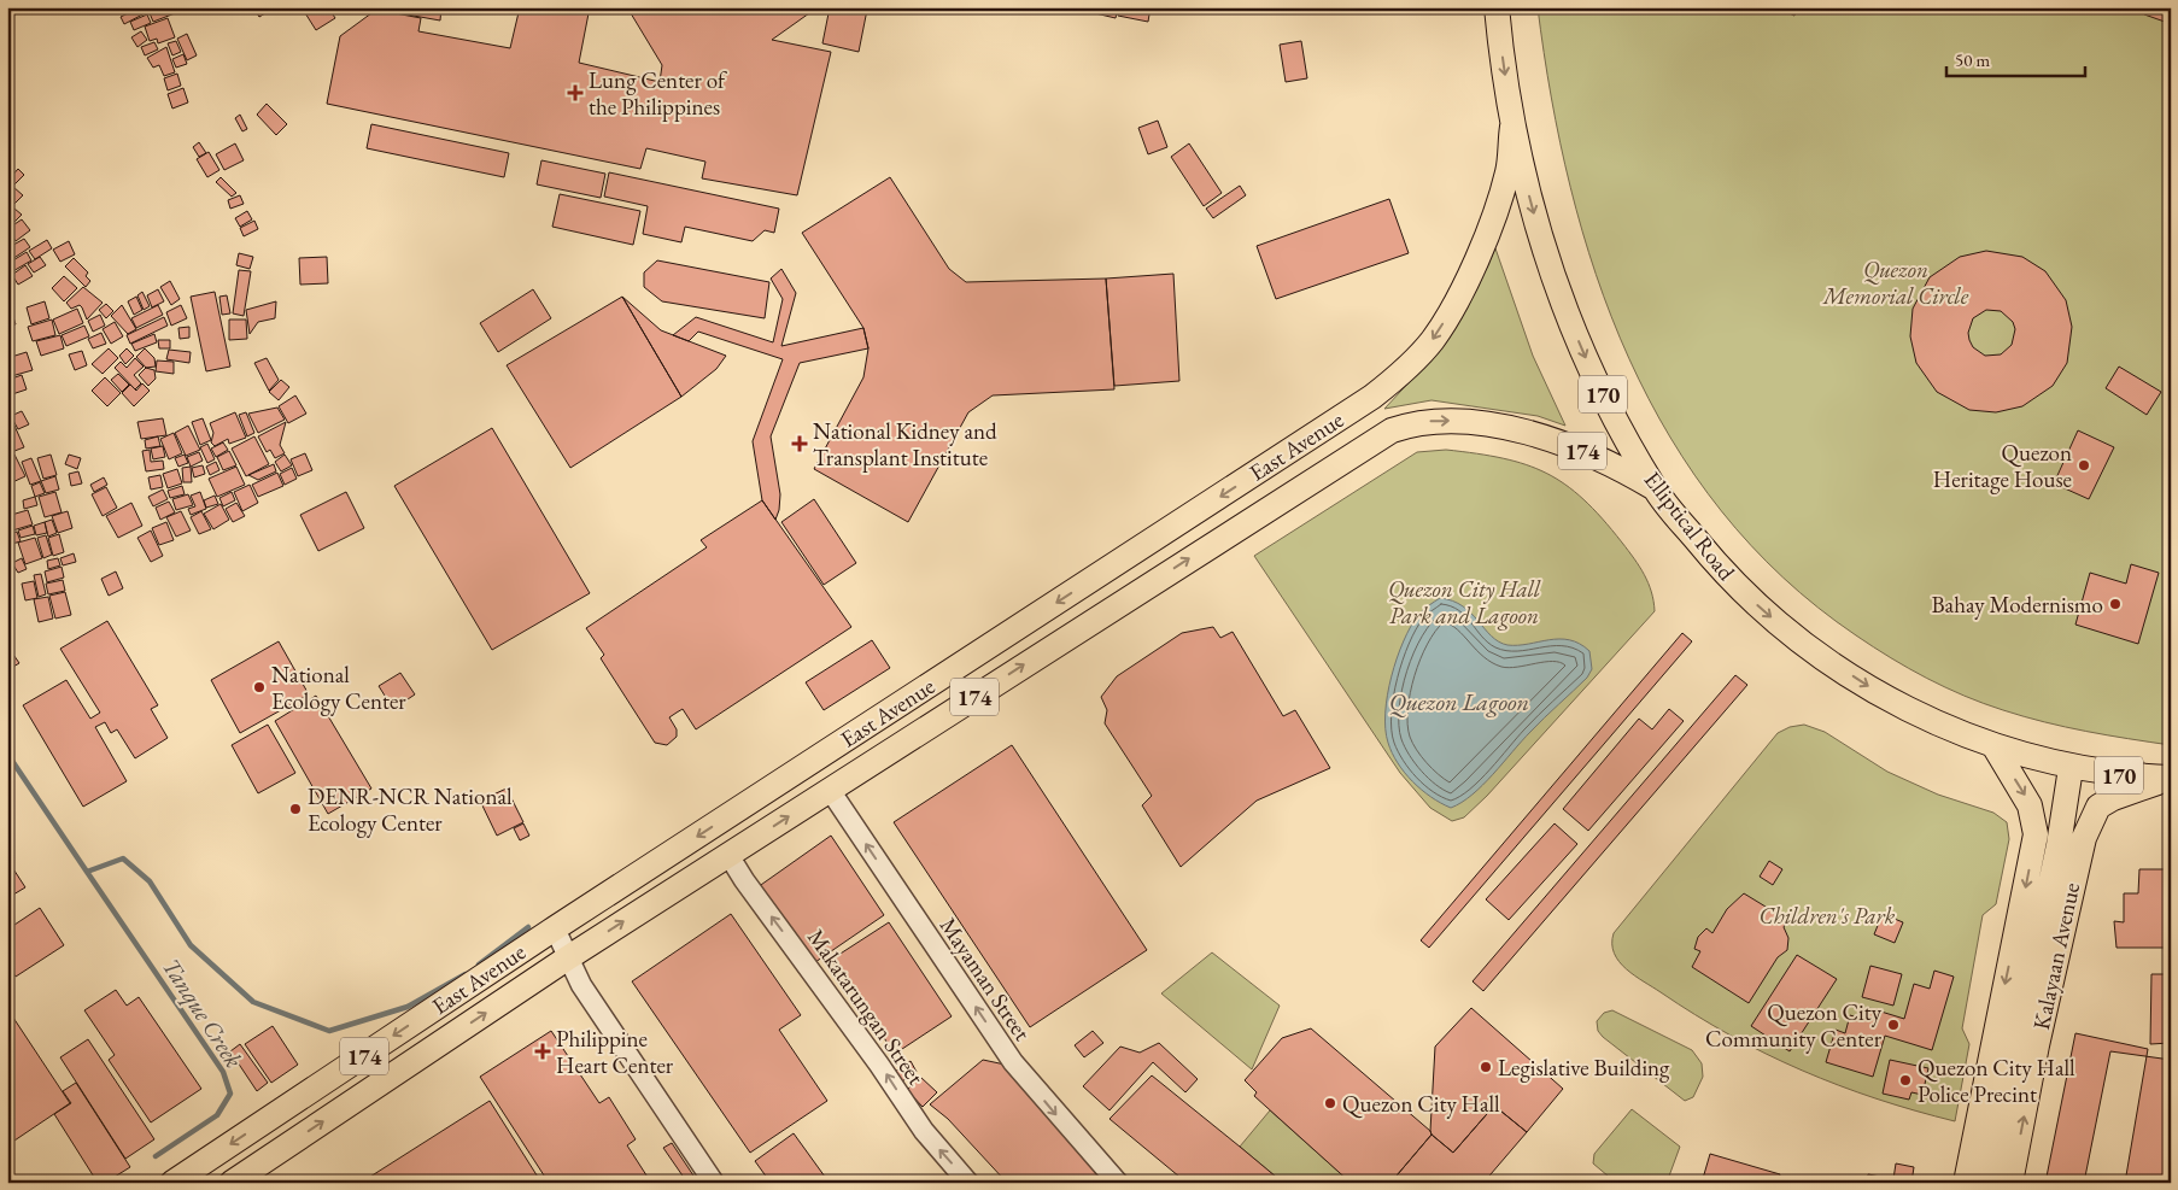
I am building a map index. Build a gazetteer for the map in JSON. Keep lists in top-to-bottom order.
{
  "streets": {
    "main road": [
      "170",
      "East Avenue",
      "174",
      "Elliptical Road",
      "Kalayaan Avenue"
    ],
    "street": ["Mayaman Street", "Makatarungan Street"]
  },
  "crossings": [
    ["East Avenue", "Elliptical Road"],
    ["East Avenue", "Mayaman Street"],
    ["East Avenue", "Makatarungan Street"],
    ["Elliptical Road", "Kalayaan Avenue"]
  ],
  "one_way": ["Elliptical Road", "Makatarungan Street"],
  "water": ["Quezon Lagoon", "Tanque Creek"],
  "parks": ["Quezon Memorial Circle", "Quezon City Hall Park and Lagoon", "Children's Park"],
  "places": {
    "health": ["Lung Center of the Philippines", "National Kidney and Transplant Institute", "Philippine Heart Center"],
    "other": [
      "Quezon Heritage House",
      "Bahay Modernismo",
      "National Ecology Center",
      "DENR-NCR National Ecology Center",
      "Quezon City Community Center",
      "Legislative Building",
      "Quezon City Hall Police Precint",
      "Quezon City Hall"
    ]
  },
  "scale_bar": "50 m"
}
